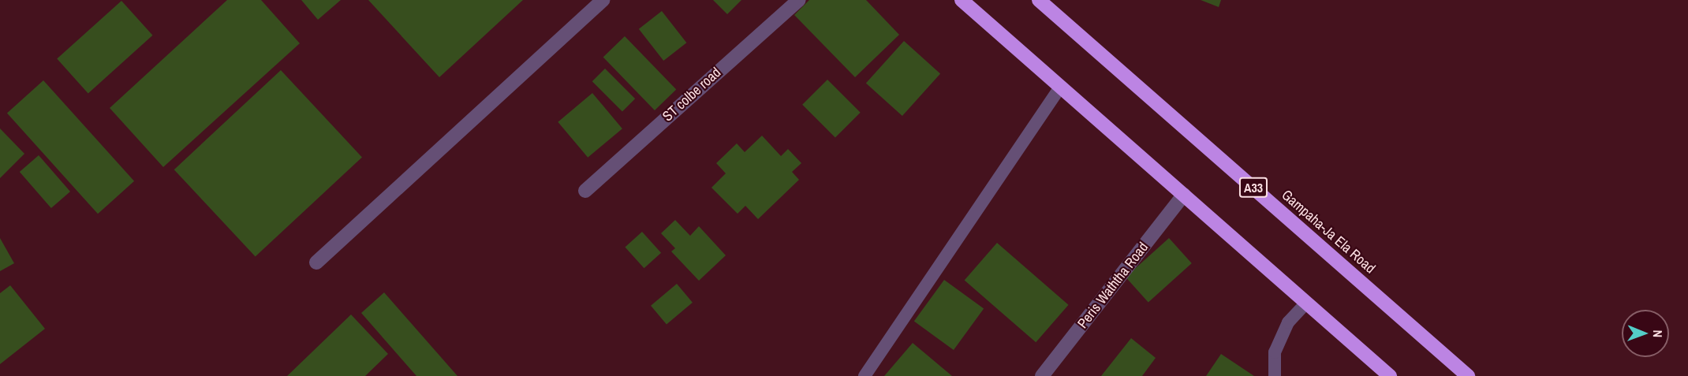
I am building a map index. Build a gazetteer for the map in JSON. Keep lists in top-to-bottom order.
{
  "streets": {
    "highway": ["A33", "Gampaha-Ja Ela Road"],
    "street": ["ST colbe road", "Peris Waththa Road"]
  },
  "north": "right"
}
